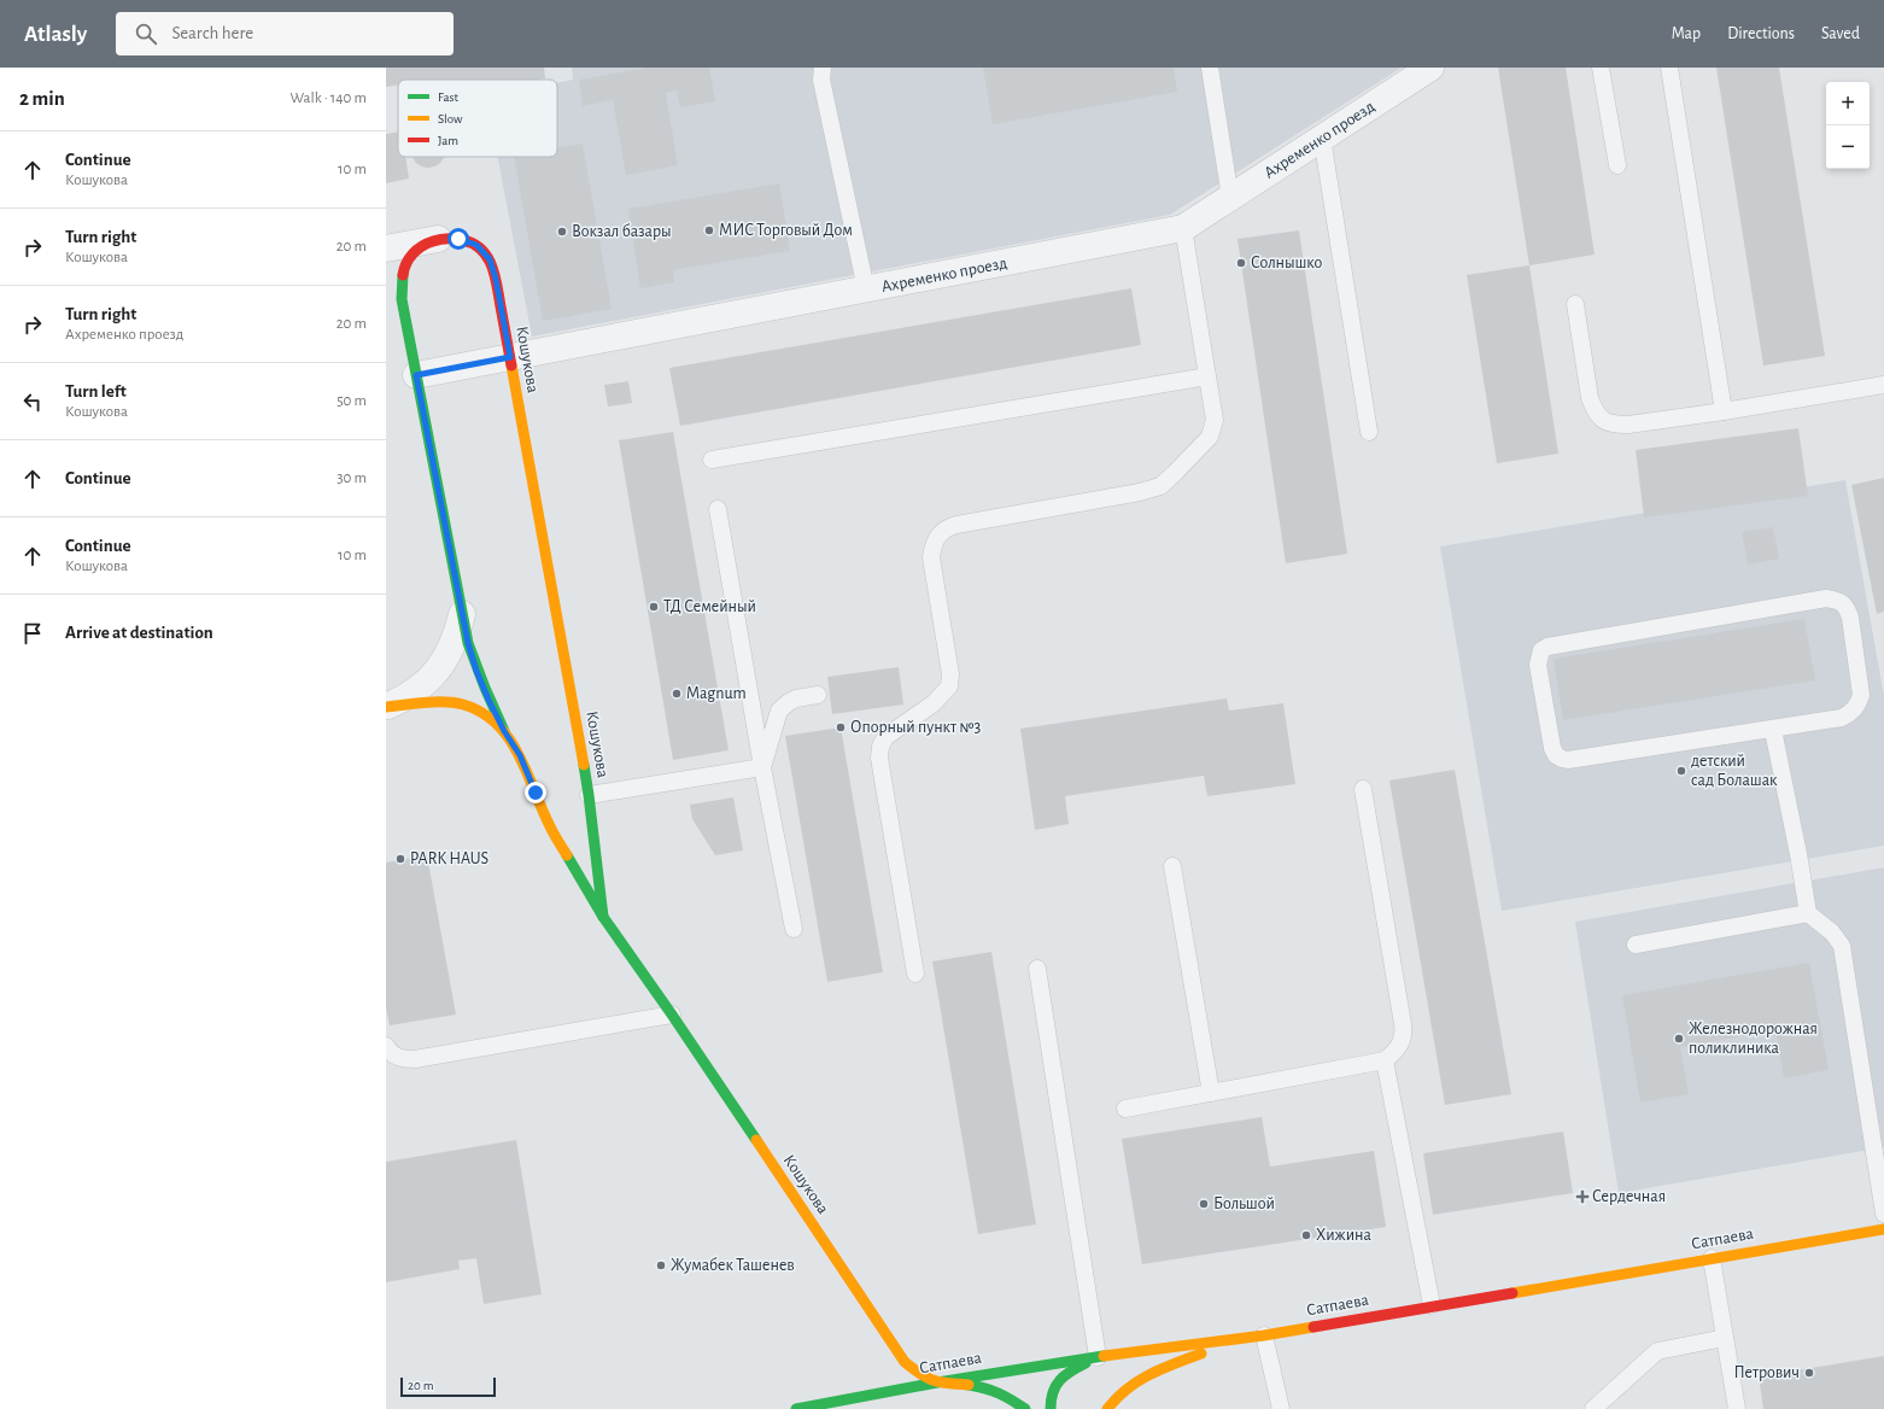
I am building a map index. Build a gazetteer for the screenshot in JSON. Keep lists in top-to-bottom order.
{
  "streets": {
    "street": ["Ахременко проезд", "Кошукова", "Сатпаева"]
  },
  "crossings": [
    ["Ахременко проезд", "Кошукова"],
    ["Кошукова", "Сатпаева"]
  ],
  "places": {
    "other": [
      "МИС Торговый Дом",
      "Вокзал базары",
      "Солнышко",
      "ТД Семейный",
      "Magnum",
      "Опорный пункт №3",
      "детский сад Болашак",
      "PARK HAUS",
      "Железнодорожная поликлиника",
      "Большой",
      "Хижина",
      "Жумабек Ташенев",
      "Петрович"
    ],
    "health": ["Сердечная"]
  },
  "legend": ["Fast", "Slow", "Jam"],
  "scale_bar": "20 m",
  "page": {
    "header": "Atlasly",
    "search": "Search here",
    "nav": ["Map", "Directions", "Saved"],
    "heading": ["2 min", "Walk · 140 m"],
    "map_buttons": ["+", "−"],
    "list": [
      ["Continue", "Кошукова", "10 m"],
      ["Turn right", "Кошукова", "20 m"],
      ["Turn right", "Ахременко проезд", "20 m"],
      ["Turn left", "Кошукова", "50 m"],
      ["Continue", "30 m"],
      ["Continue", "Кошукова", "10 m"],
      "Arrive at destination"
    ],
    "scale": "20 m"
  }
}
